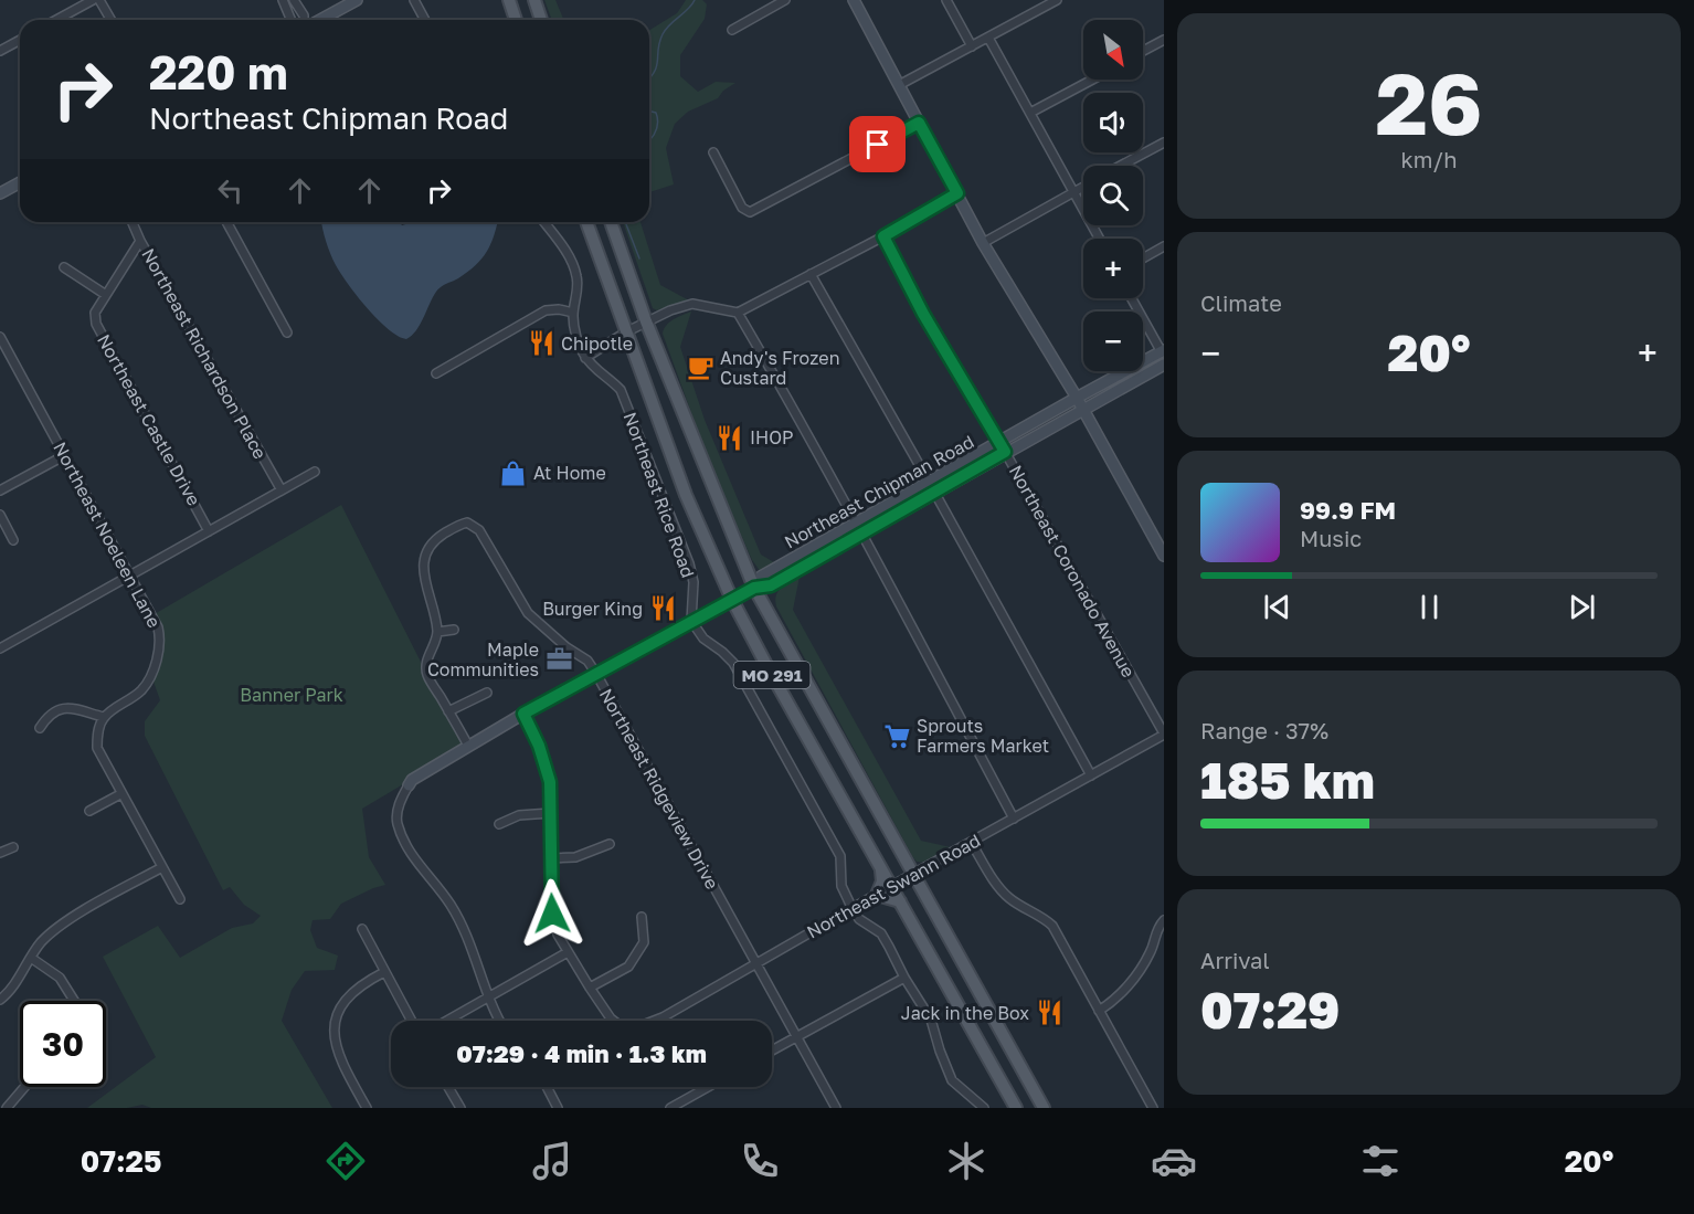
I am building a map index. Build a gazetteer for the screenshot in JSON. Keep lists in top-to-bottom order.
{
  "streets": {
    "main road": ["MO 291"],
    "street": [
      "Northeast Richardson Place",
      "Northeast Castle Drive",
      "Northeast Chipman Road",
      "Northeast Rice Road",
      "Northeast Noeleen Lane",
      "Northeast Coronado Avenue",
      "Northeast Ridgeview Drive",
      "Northeast Swann Road"
    ]
  },
  "crossings": [
    ["Northeast Richardson Place", "Northeast Castle Drive"],
    ["Northeast Chipman Road", "Northeast Rice Road"],
    ["Northeast Chipman Road", "Northeast Coronado Avenue"],
    ["Northeast Chipman Road", "MO 291"],
    ["Northeast Chipman Road", "Northeast Ridgeview Drive"],
    ["Northeast Coronado Avenue", "Northeast Swann Road"],
    ["MO 291", "Northeast Swann Road"],
    ["Northeast Ridgeview Drive", "Northeast Swann Road"]
  ],
  "parks": ["Banner Park"],
  "places": {
    "restaurant": [
      "Chipotle",
      "IHOP",
      "Burger King",
      "Jack in the Box"
    ],
    "cafe": ["Andy's Frozen Custard"],
    "shop": ["At Home"],
    "office": ["Maple Communities"],
    "supermarket": ["Sprouts Farmers Market"]
  },
  "north": "bottom right",
  "page": {
    "tile": [
      ["26", "km/h"],
      "Climate",
      ["Range · 37%", "185 km"],
      ["Arrival", "07:29"]
    ],
    "map_buttons": ["+", "−"],
    "turn": ["220 m", "Northeast Chipman Road"],
    "heat": ["−", "20°", "+"],
    "song": ["99.9 FM", "Music"],
    "limit": "30",
    "trip": "07:29 · 4 min · 1.3 km",
    "tabs": ["07:25", "20°"]
  }
}
